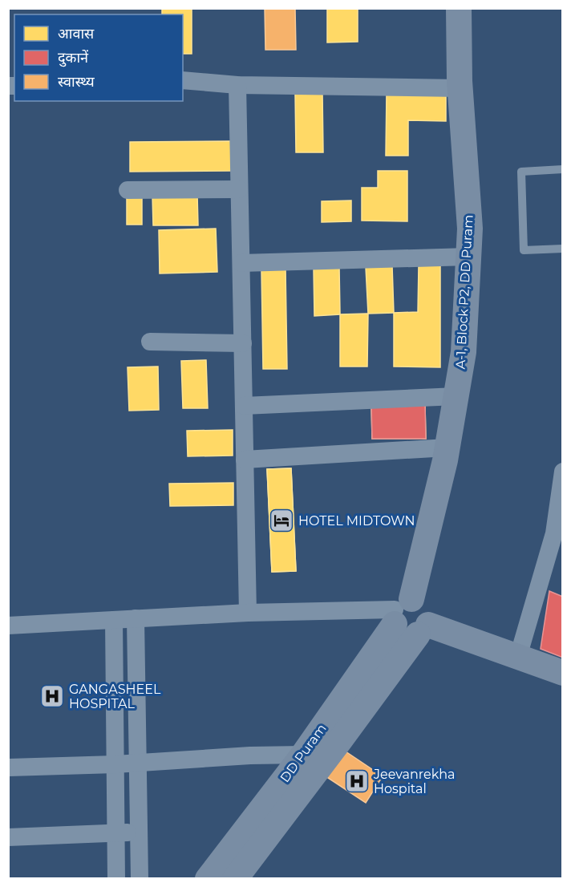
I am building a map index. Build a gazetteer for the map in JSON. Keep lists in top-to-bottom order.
{
  "streets": {
    "street": ["A-1, Block P2, DD Puram", "DD Puram"]
  },
  "crossings": [
    ["A-1, Block P2, DD Puram", "DD Puram"]
  ],
  "places": {
    "hotel": ["HOTEL MIDTOWN"],
    "hospital": ["GANGASHEEL HOSPITAL", "Jeevanrekha Hospital"]
  },
  "legend": ["आवास", "दुकानें", "स्वास्थ्य"]
}
